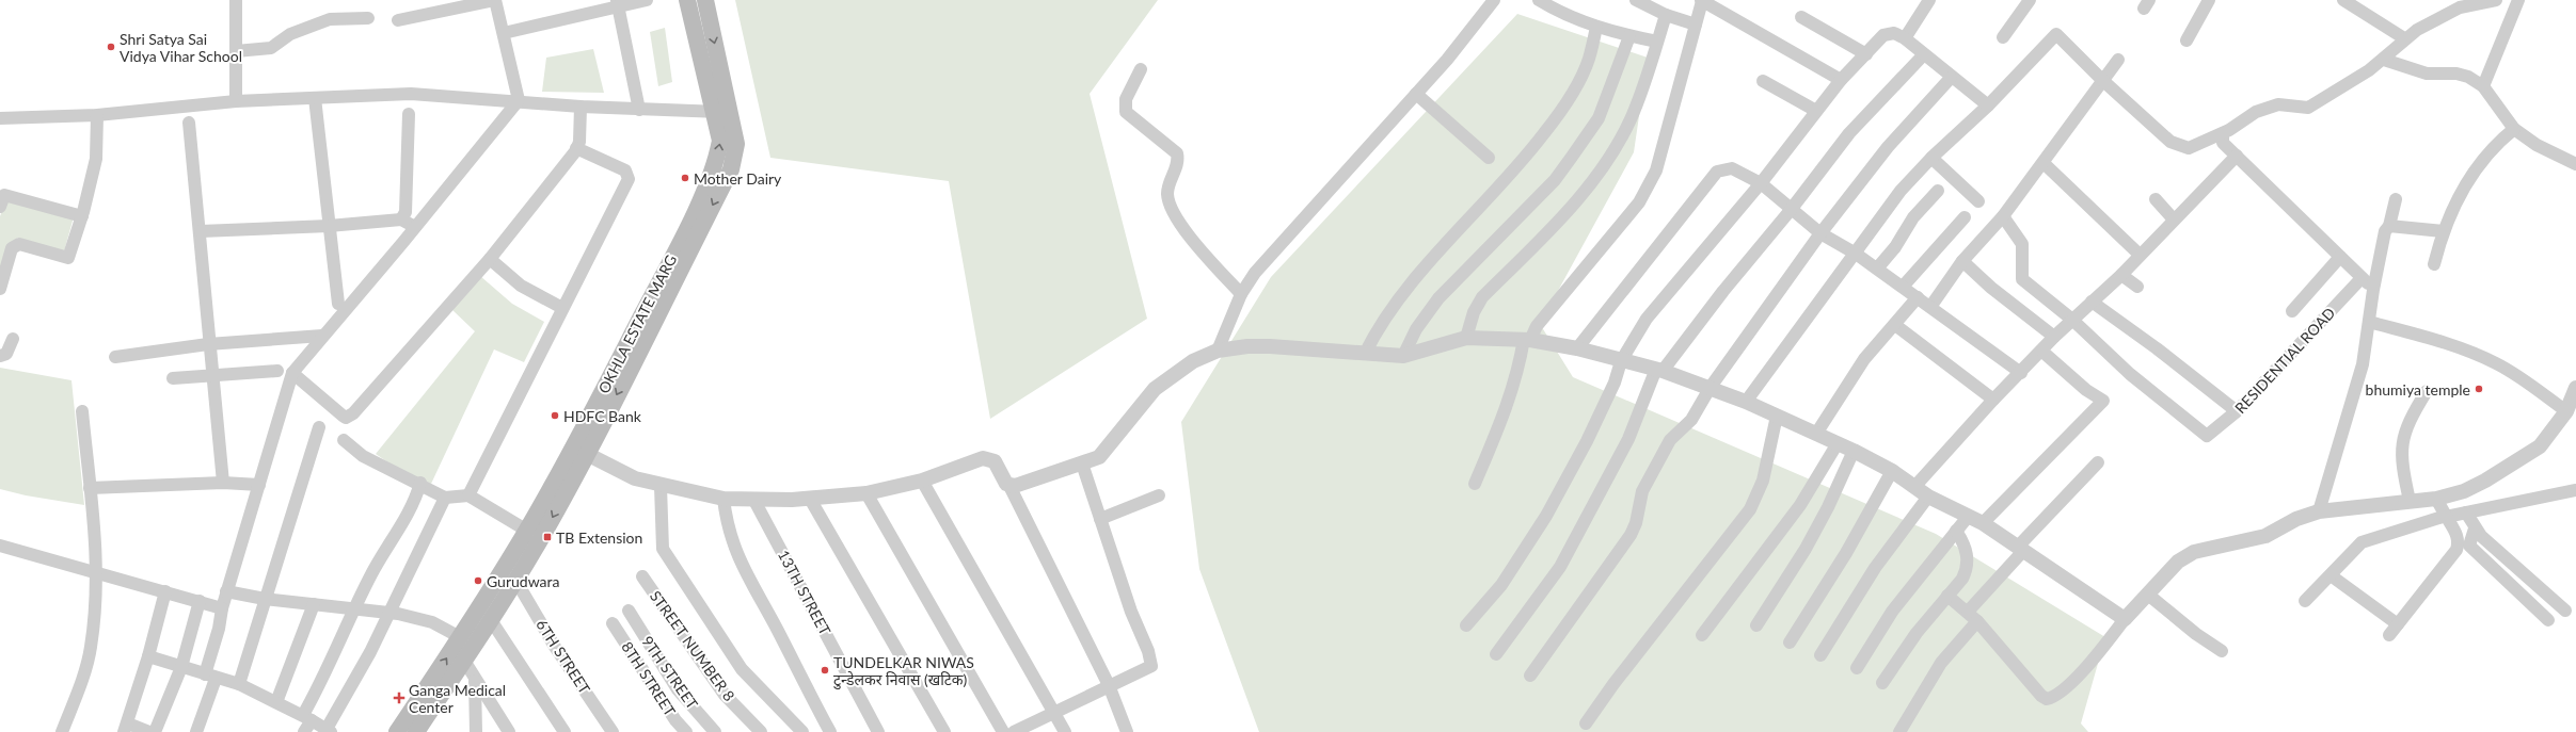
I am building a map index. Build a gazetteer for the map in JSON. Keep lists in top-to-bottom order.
{
  "streets": {
    "main road": ["OKHLA ESTATE MARG"],
    "street": [
      "RESIDENTIAL ROAD",
      "13TH STREET",
      "STREET NUMBER 8",
      "6TH STREET",
      "9TH STREET",
      "8TH STREET"
    ]
  },
  "crossings": [
    ["OKHLA ESTATE MARG", "6TH STREET"]
  ],
  "places": {
    "other": [
      "Shri Satya Sai Vidya Vihar School",
      "Mother Dairy",
      "bhumiya temple",
      "HDFC Bank",
      "Gurudwara",
      "TUNDELKAR NIWAS टुन्डेलकर निवास (खटिक)"
    ],
    "transit": ["TB Extension"],
    "health": ["Ganga Medical Center"]
  }
}
